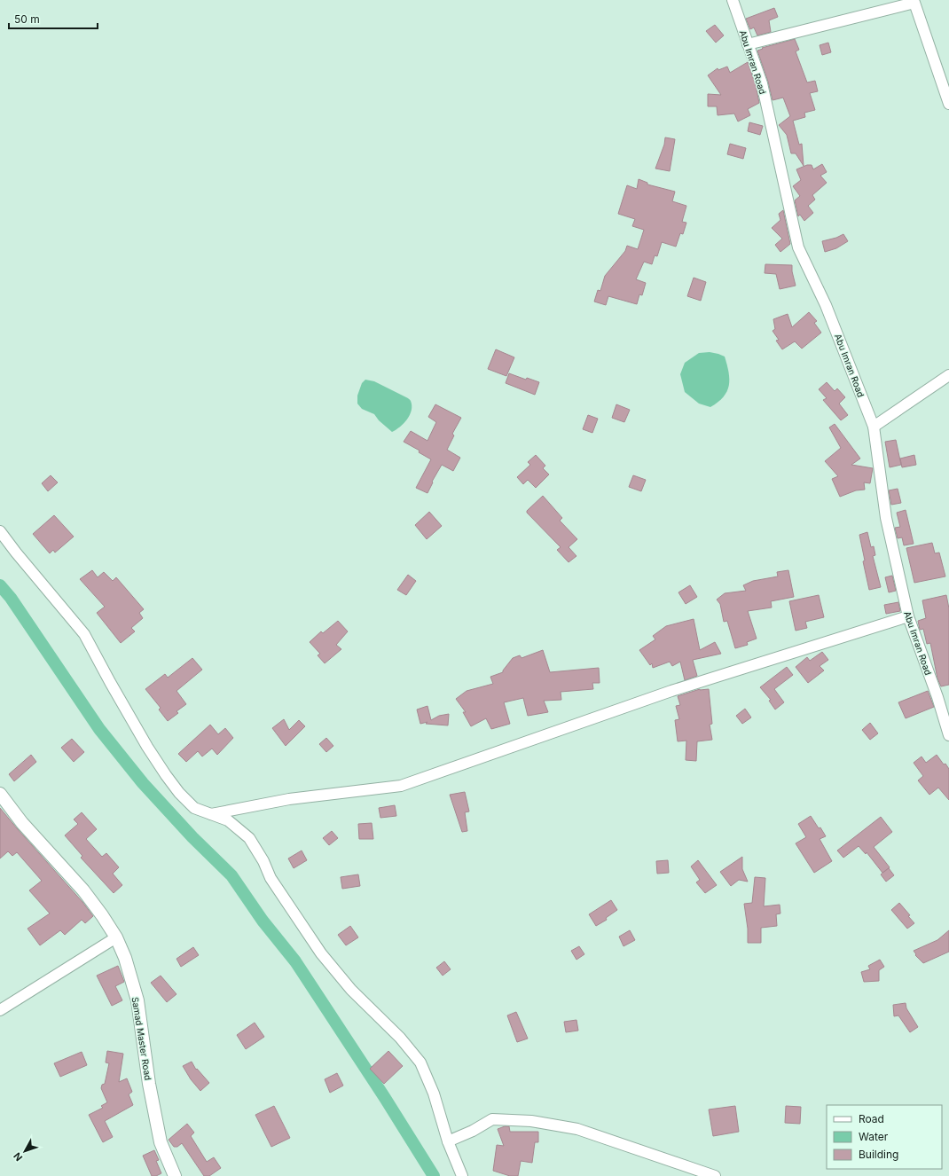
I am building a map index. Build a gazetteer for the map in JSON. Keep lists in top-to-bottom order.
{
  "streets": {
    "street": ["Abu Imran Road", "Samad Master Road"]
  },
  "legend": ["Road", "Water", "Building"],
  "scale_bar": "50 m",
  "north": "bottom left"
}
